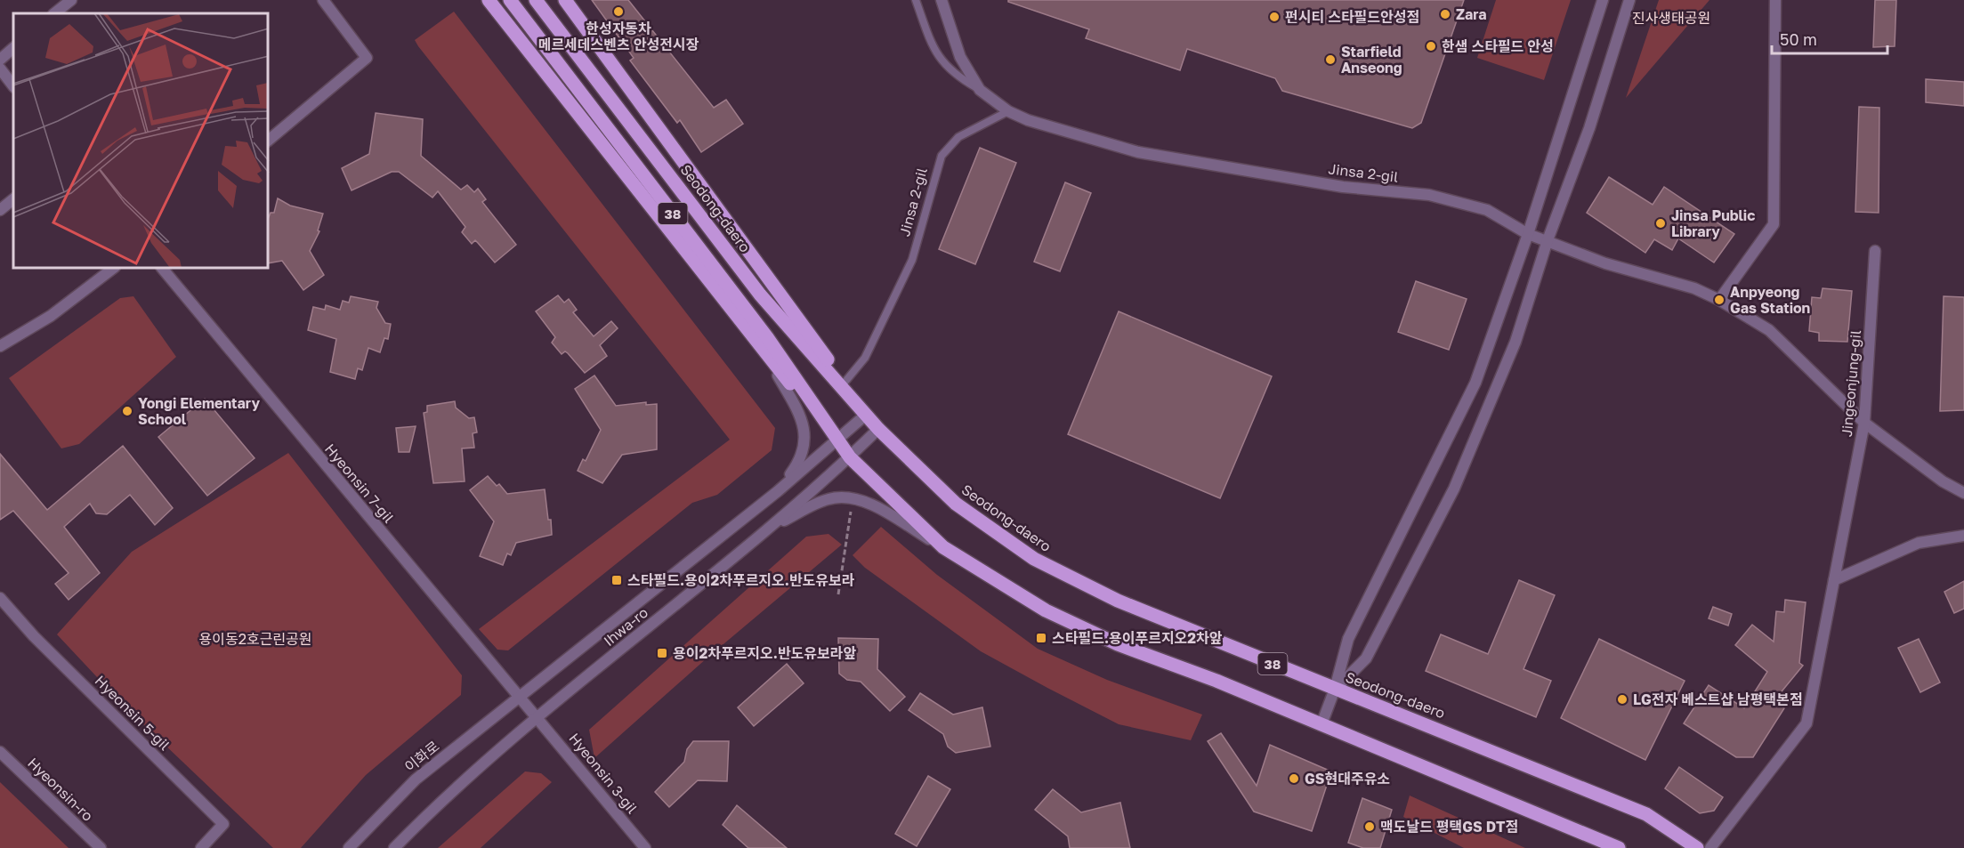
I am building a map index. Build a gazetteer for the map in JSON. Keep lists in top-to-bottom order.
{
  "streets": {
    "main road": ["Seodong-daero", "38"],
    "street": [
      "Jinsa 2-gil",
      "Jingeonjung-gil",
      "Hyeonsin 7-gil",
      "Ihwa-ro",
      "Hyeonsin 5-gil",
      "이화로",
      "Hyeonsin 3-gil",
      "Hyeonsin-ro"
    ]
  },
  "crossings": [
    ["Jinsa 2-gil", "Jingeonjung-gil"],
    ["Seodong-daero", "Ihwa-ro"],
    ["38", "Ihwa-ro"],
    ["Hyeonsin 7-gil", "Ihwa-ro"],
    ["Hyeonsin 7-gil", "이화로"],
    ["Hyeonsin 7-gil", "Hyeonsin 3-gil"],
    ["Ihwa-ro", "Hyeonsin 3-gil"]
  ],
  "parks": ["진사생태공원", "용이동2호근린공원"],
  "places": {
    "other": [
      "한성자동차 메르세데스벤츠 안성전시장",
      "Zara",
      "펀시티 스타필드안성점",
      "한샘 스타필드 안성",
      "Starfield Anseong",
      "Jinsa Public Library",
      "Anpyeong Gas Station",
      "Yongi Elementary School",
      "LG전자 베스트샵 남평택본점",
      "GS현대주유소",
      "맥도날드 평택GS DT점"
    ],
    "transit": ["스타필드.용이2차푸르지오.반도유보라", "스타필드.용이푸르지오2차앞", "용이2차푸르지오.반도유보라앞"]
  },
  "scale_bar": "50 m"
}
